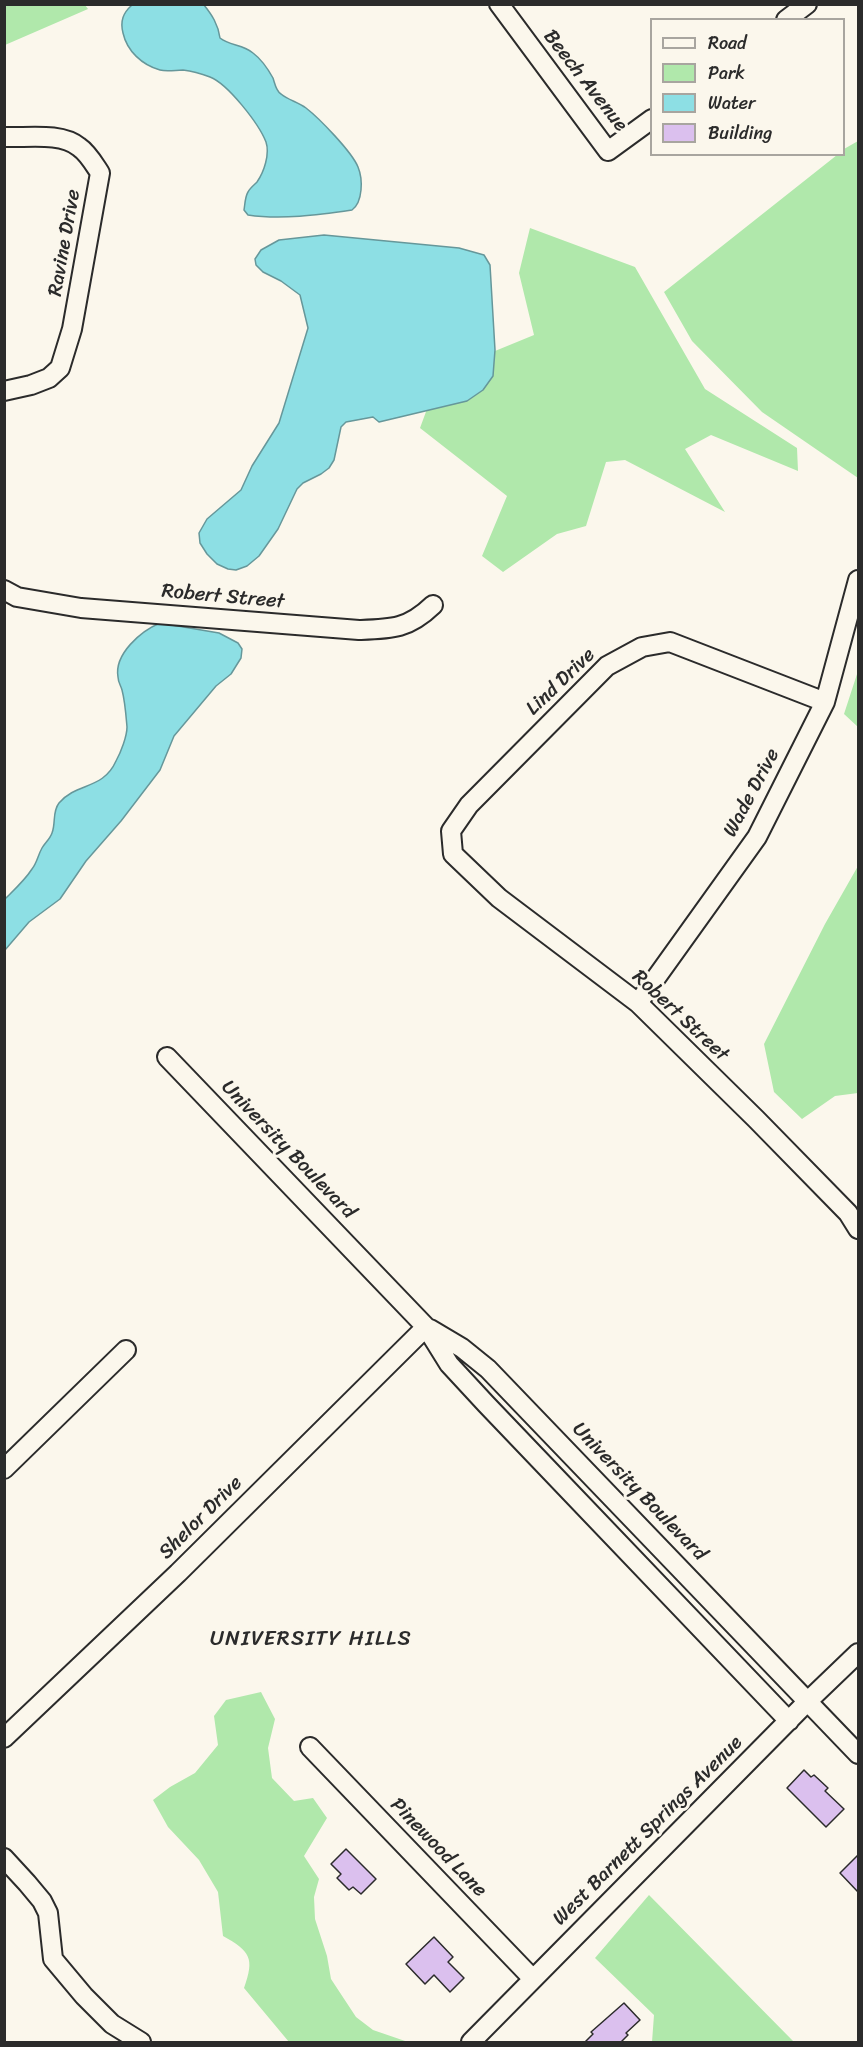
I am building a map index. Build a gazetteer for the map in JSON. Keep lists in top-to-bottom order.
{
  "streets": {
    "street": [
      "Beech Avenue",
      "Ravine Drive",
      "Robert Street",
      "Lind Drive",
      "Wade Drive",
      "University Boulevard",
      "Shelor Drive",
      "West Barnett Springs Avenue",
      "Pinewood Lane"
    ]
  },
  "crossings": [
    ["Robert Street", "Lind Drive"],
    ["Robert Street", "Wade Drive"],
    ["Lind Drive", "Wade Drive"],
    ["University Boulevard", "Shelor Drive"],
    ["University Boulevard", "West Barnett Springs Avenue"],
    ["West Barnett Springs Avenue", "Pinewood Lane"]
  ],
  "districts": ["UNIVERSITY HILLS"],
  "legend": [
    "Road",
    "Park",
    "Water",
    "Building"
  ]
}
